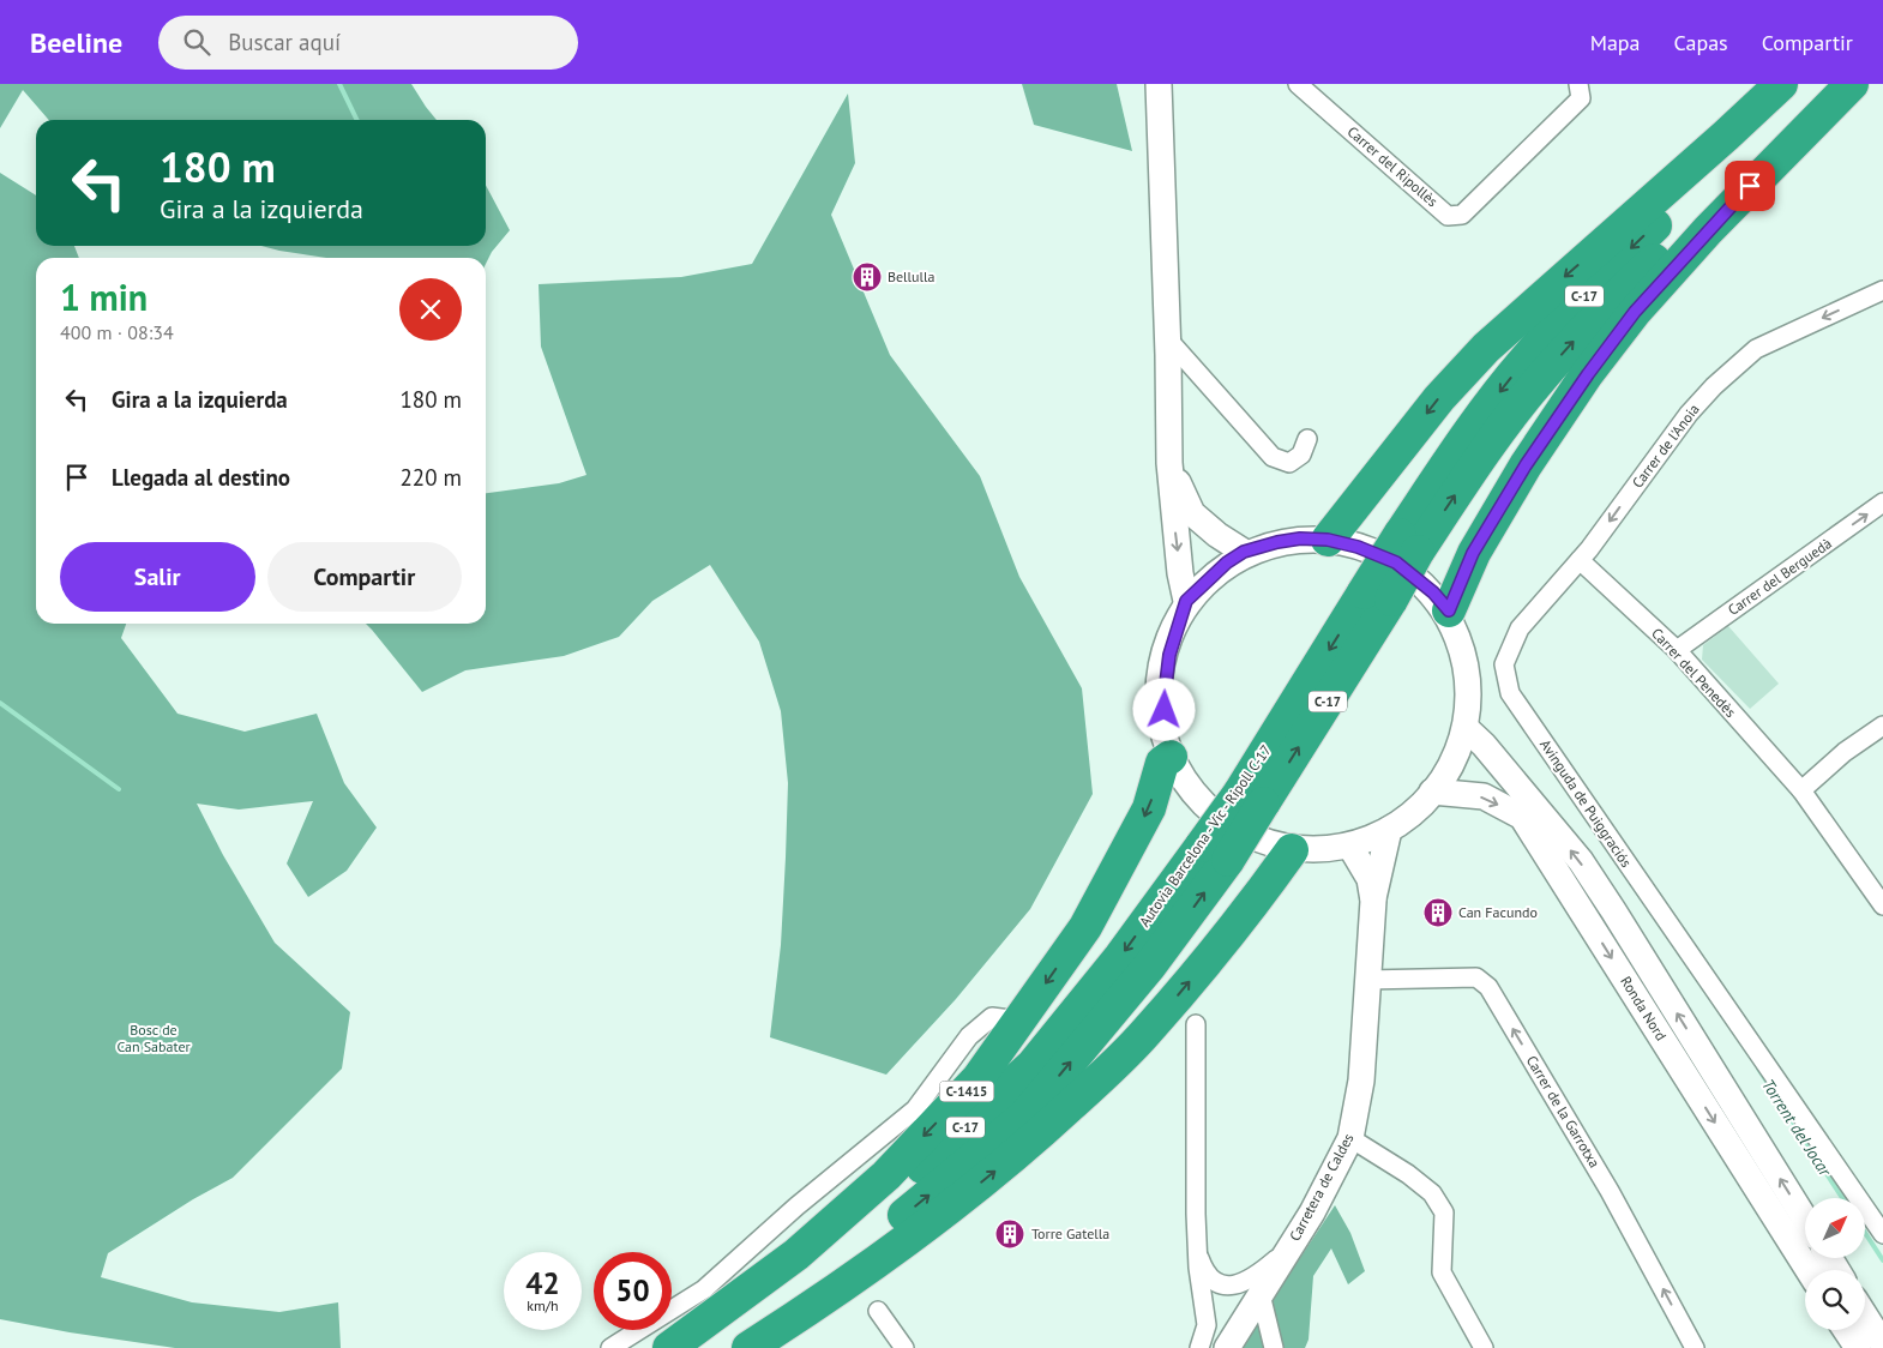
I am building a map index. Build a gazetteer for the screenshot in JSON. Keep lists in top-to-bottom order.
{
  "streets": {
    "highway": ["C-17", "Autovia Barcelona - Vic - Ripoll C-17", "C-1415"],
    "main road": ["Ronda Nord", "Carretera de Caldes"],
    "street": [
      "Carrer del Ripollès",
      "Carrer de l'Anoia",
      "Carrer del Berguedà",
      "Carrer del Penedès",
      "Avinguda de Puiggraciós",
      "Carrer de la Garrotxa"
    ]
  },
  "crossings": [
    ["Carrer de l'Anoia", "Carrer del Penedès"],
    ["Carrer de l'Anoia", "Avinguda de Puiggraciós"],
    ["Carrer del Berguedà", "Carrer del Penedès"],
    ["Autovia Barcelona - Vic - Ripoll C-17", "C-1415"],
    ["Carrer de la Garrotxa", "Carretera de Caldes"]
  ],
  "one_way": ["Carrer de l'Anoia", "Carrer del Berguedà", "Carrer de la Garrotxa"],
  "water": ["Torrent del Jocar"],
  "parks": ["Bosc de Can Sabater"],
  "places": {
    "building": ["Bellulla", "Can Facundo", "Torre Gatella"]
  },
  "north": "top right",
  "page": {
    "header": "Beeline",
    "search": "Buscar aquí",
    "nav": ["Mapa", "Capas", "Compartir"],
    "turn": ["180 m", "Gira a la izquierda"],
    "heading": ["1 min", "400 m · 08:34"],
    "list": [
      {
        "name": "Gira a la izquierda",
        "value": "180 m"
      },
      {
        "name": "Llegada al destino",
        "value": "220 m"
      }
    ],
    "buttons": ["Salir", "Compartir"],
    "speed": "42 km/h",
    "limit": "50"
  }
}
